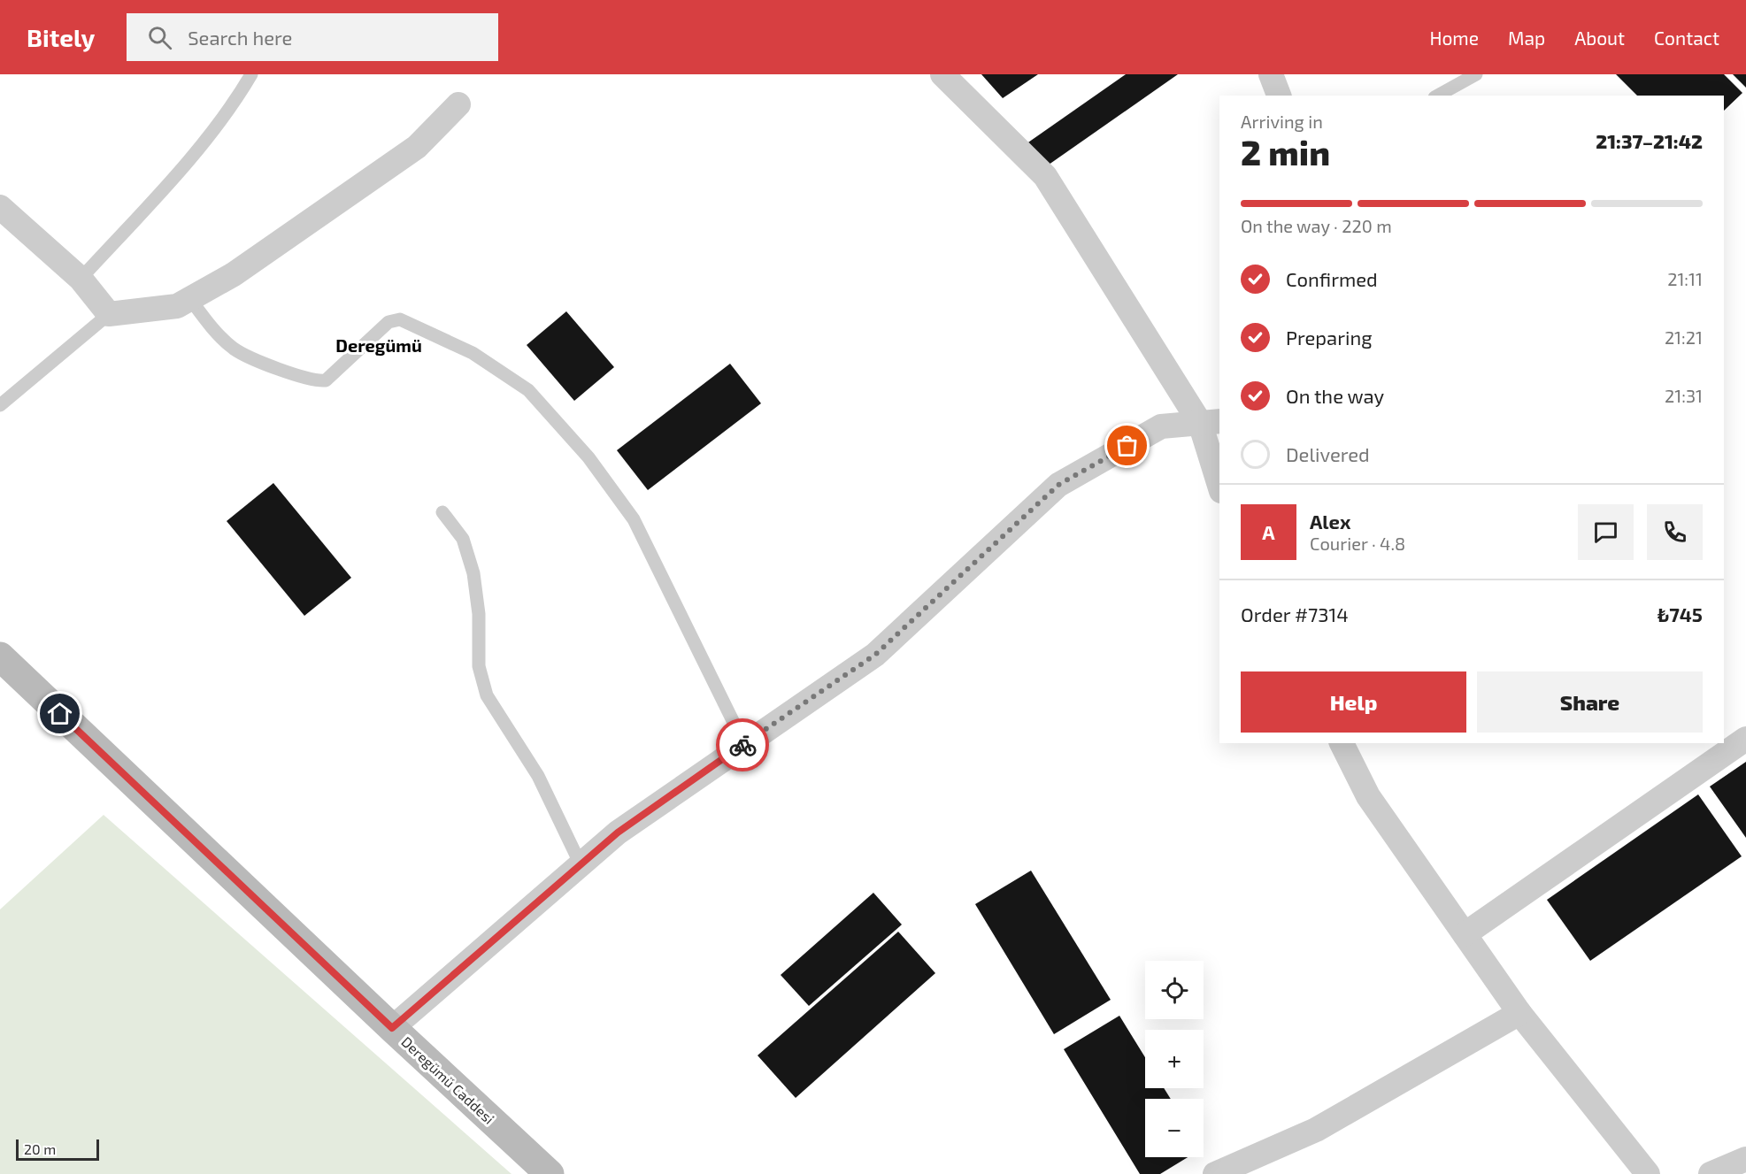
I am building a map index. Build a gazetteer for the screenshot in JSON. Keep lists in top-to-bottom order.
{
  "streets": {
    "street": ["Deregümü Caddesi"]
  },
  "districts": ["Deregümü"],
  "scale_bar": "20 m",
  "page": {
    "header": "Bitely",
    "search": "Search here",
    "nav": [
      "Home",
      "Map",
      "About",
      "Contact"
    ],
    "heading": ["2 min", "Arriving in", "21:37–21:42"],
    "panel": [
      "Alex",
      "Courier · 4.8",
      "Order #7314",
      "₺745"
    ],
    "bar": "On the way · 220 m",
    "list": [
      ["Confirmed", "21:11"],
      ["Preparing", "21:21"],
      ["On the way", "21:31"],
      "Delivered"
    ],
    "round": "A",
    "buttons": ["Help", "Share"],
    "map_buttons": ["+", "−"],
    "scale": "20 m"
  }
}
